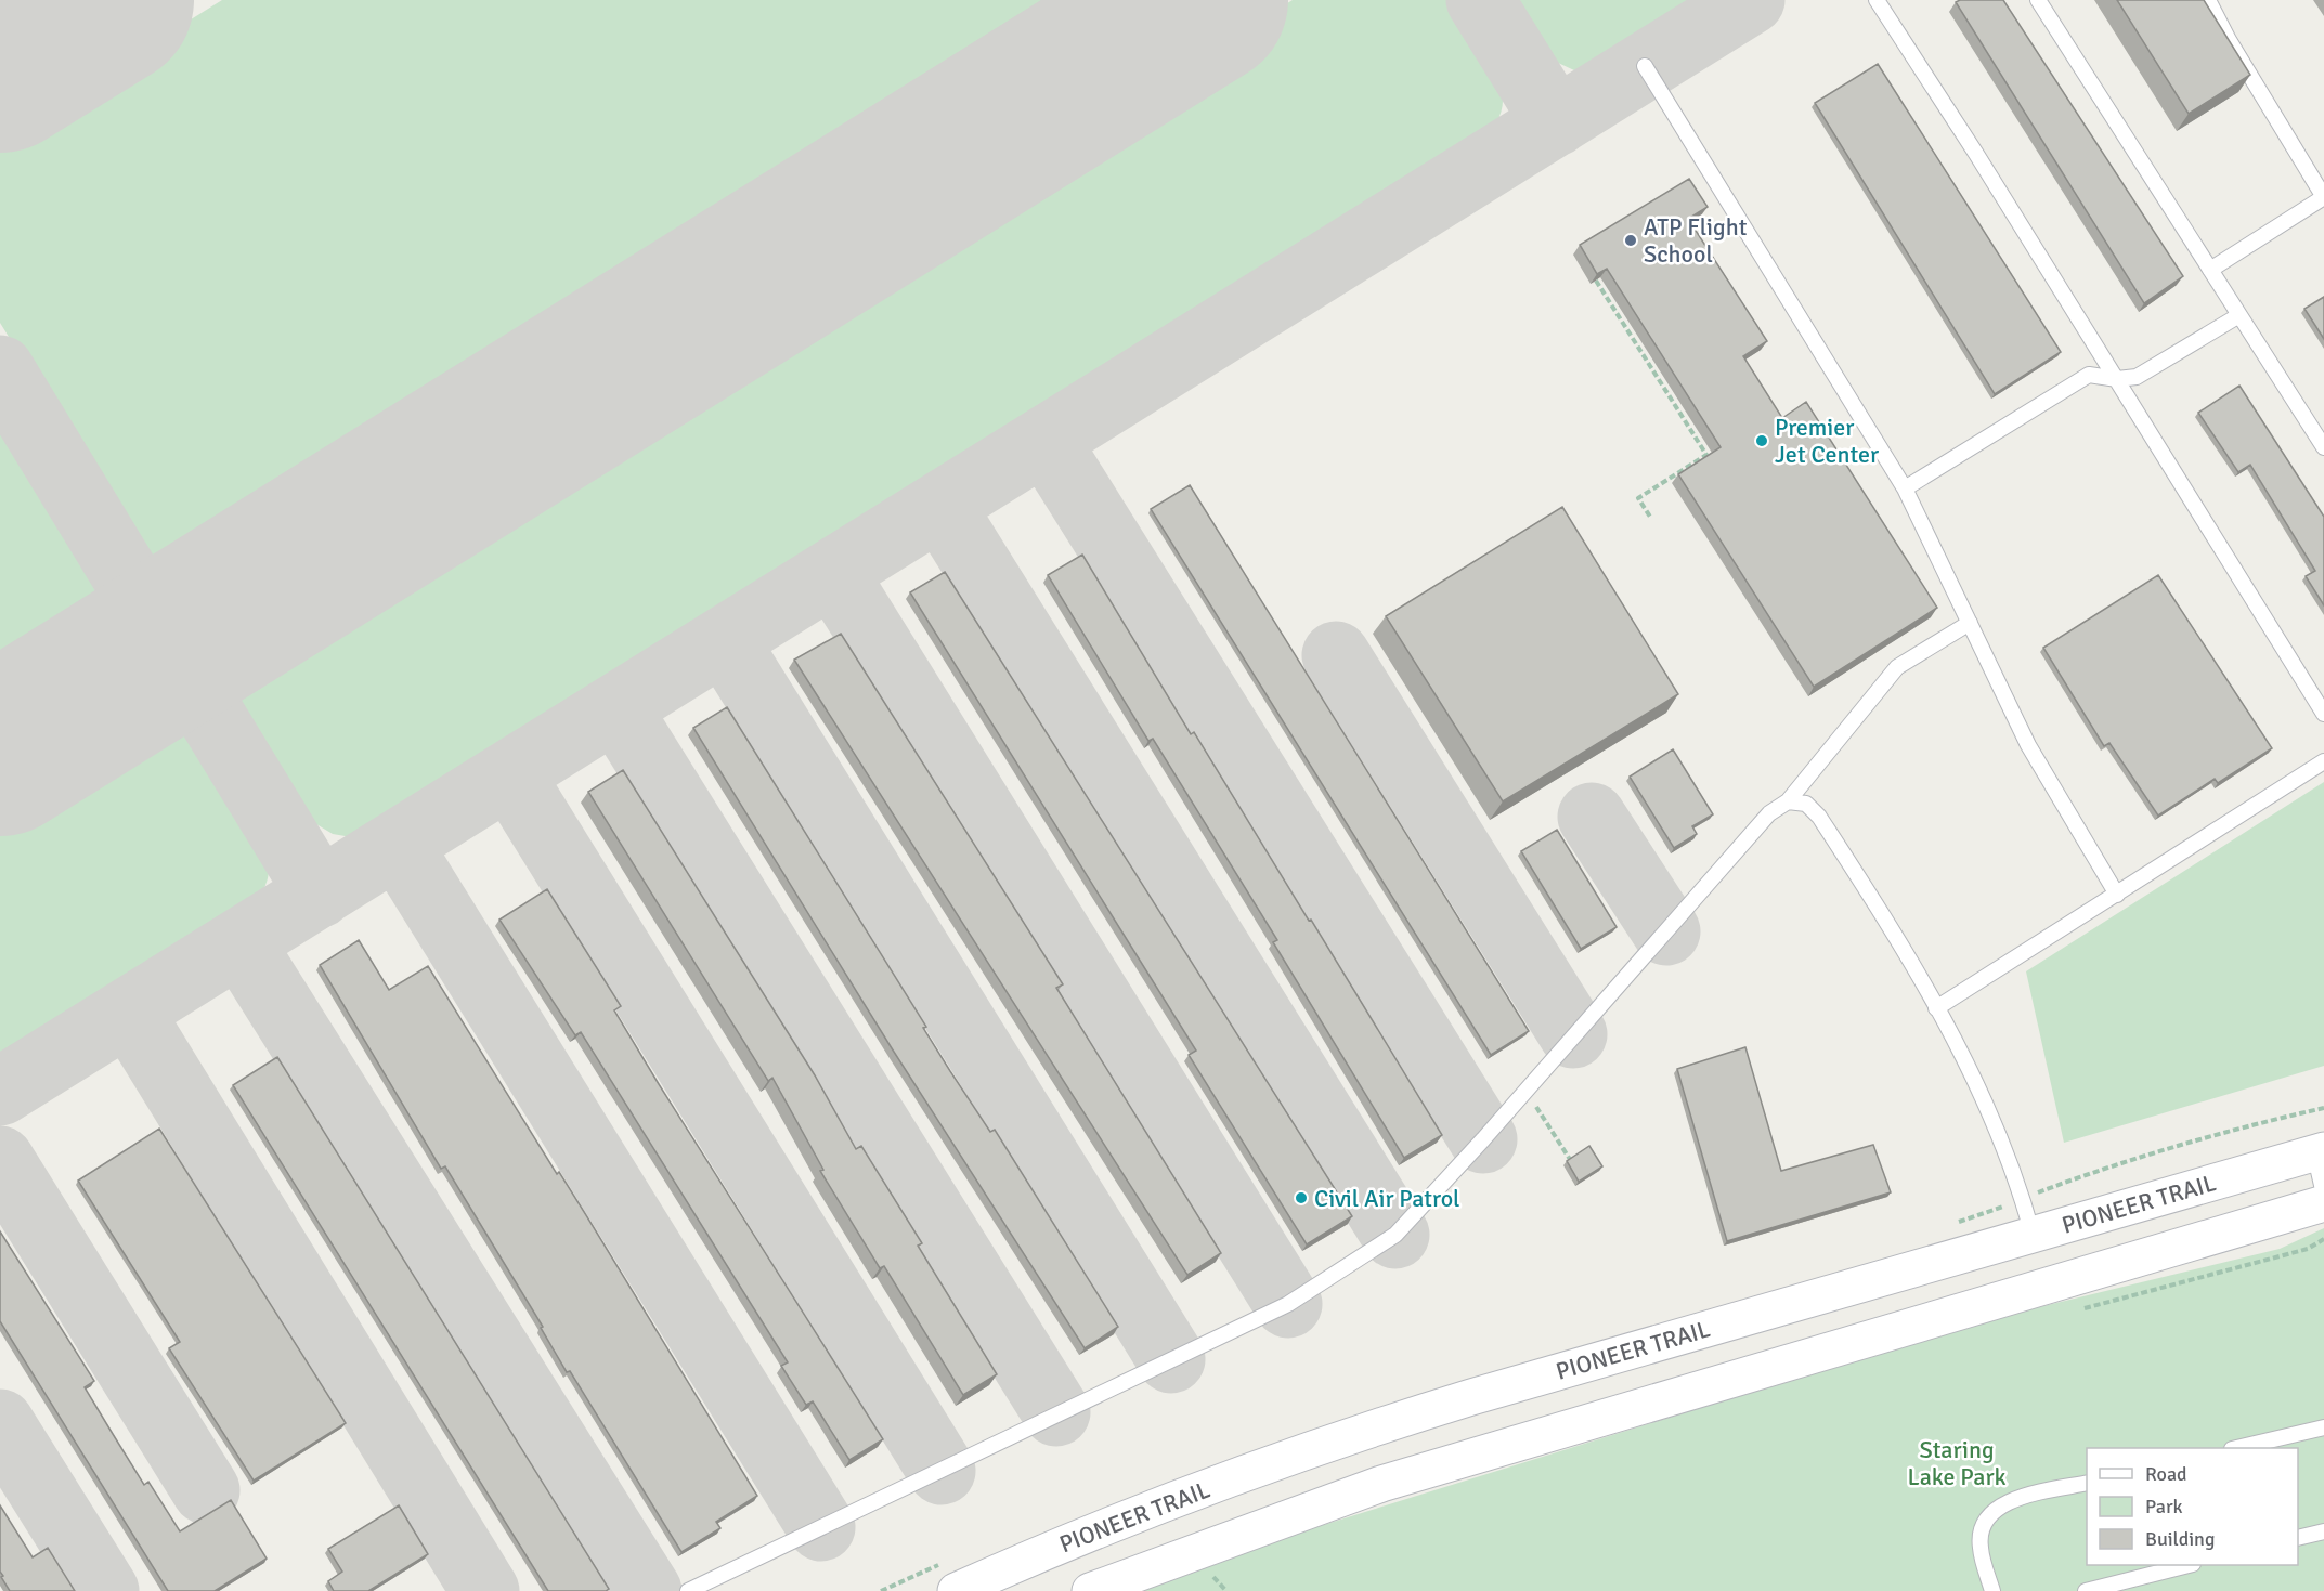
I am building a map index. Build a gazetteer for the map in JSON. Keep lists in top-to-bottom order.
{
  "streets": {
    "main road": ["PIONEER TRAIL"]
  },
  "parks": ["Staring Lake Park"],
  "places": ["ATP Flight School", "Premier Jet Center", "Civil Air Patrol"],
  "legend": ["Road", "Park", "Building"]
}
